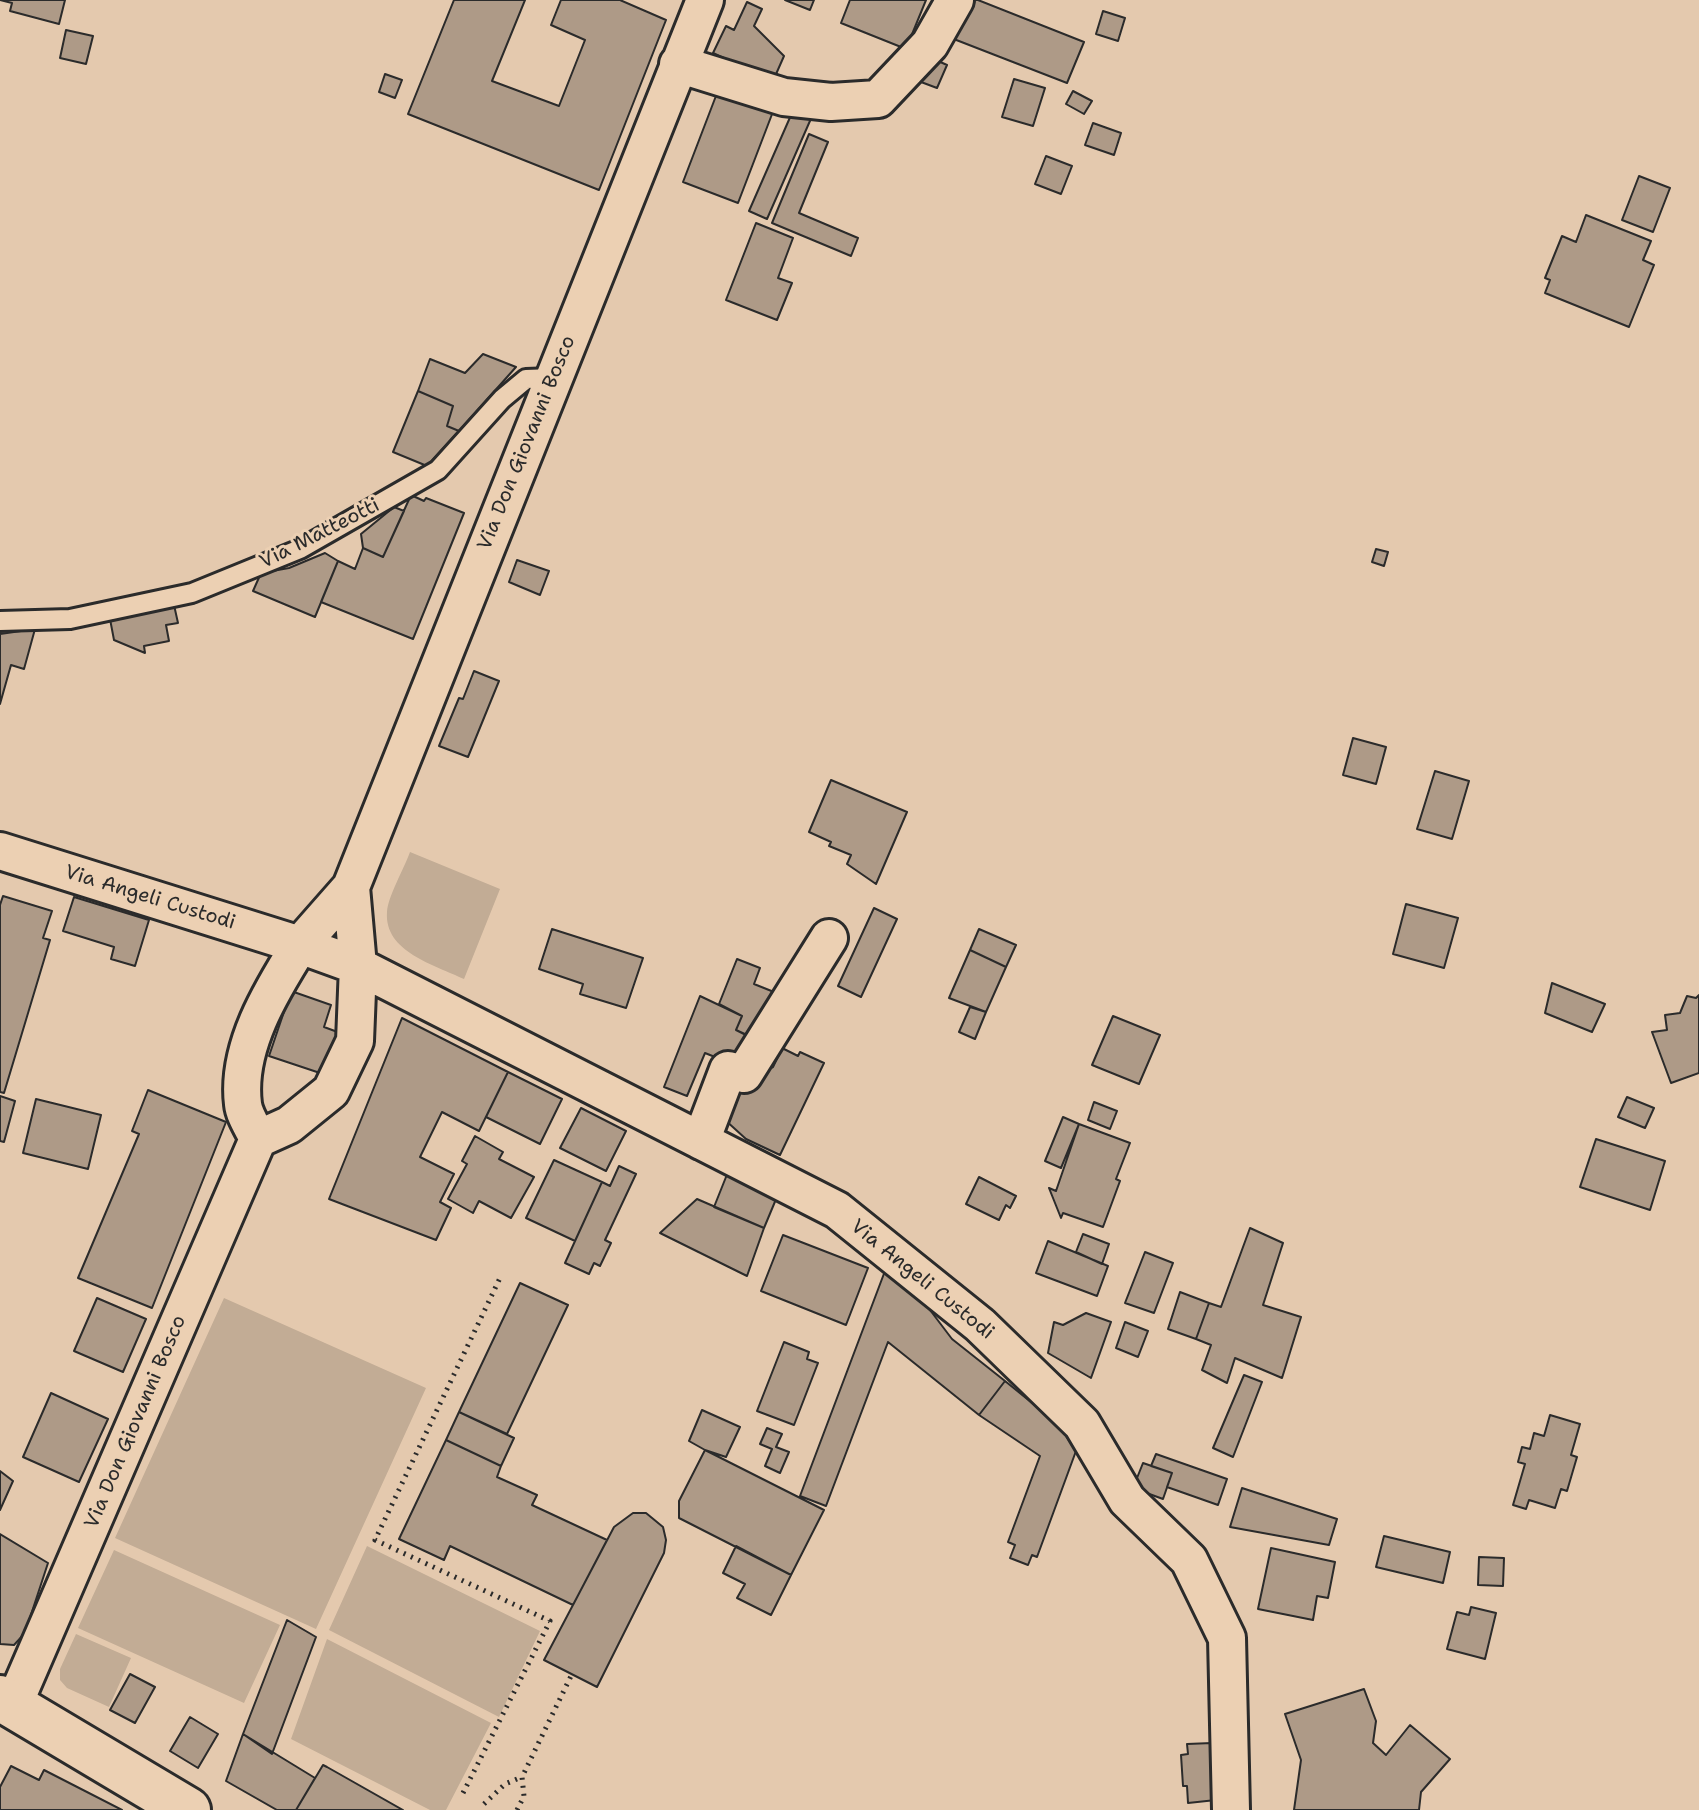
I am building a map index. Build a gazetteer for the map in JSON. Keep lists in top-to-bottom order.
{
  "streets": {
    "street": ["Via Don Giovanni Bosco", "Via Angeli Custodi"],
    "lane": ["Via Matteotti"]
  },
  "crossings": [
    ["Via Don Giovanni Bosco", "Via Matteotti"],
    ["Via Don Giovanni Bosco", "Via Angeli Custodi"]
  ]
}
